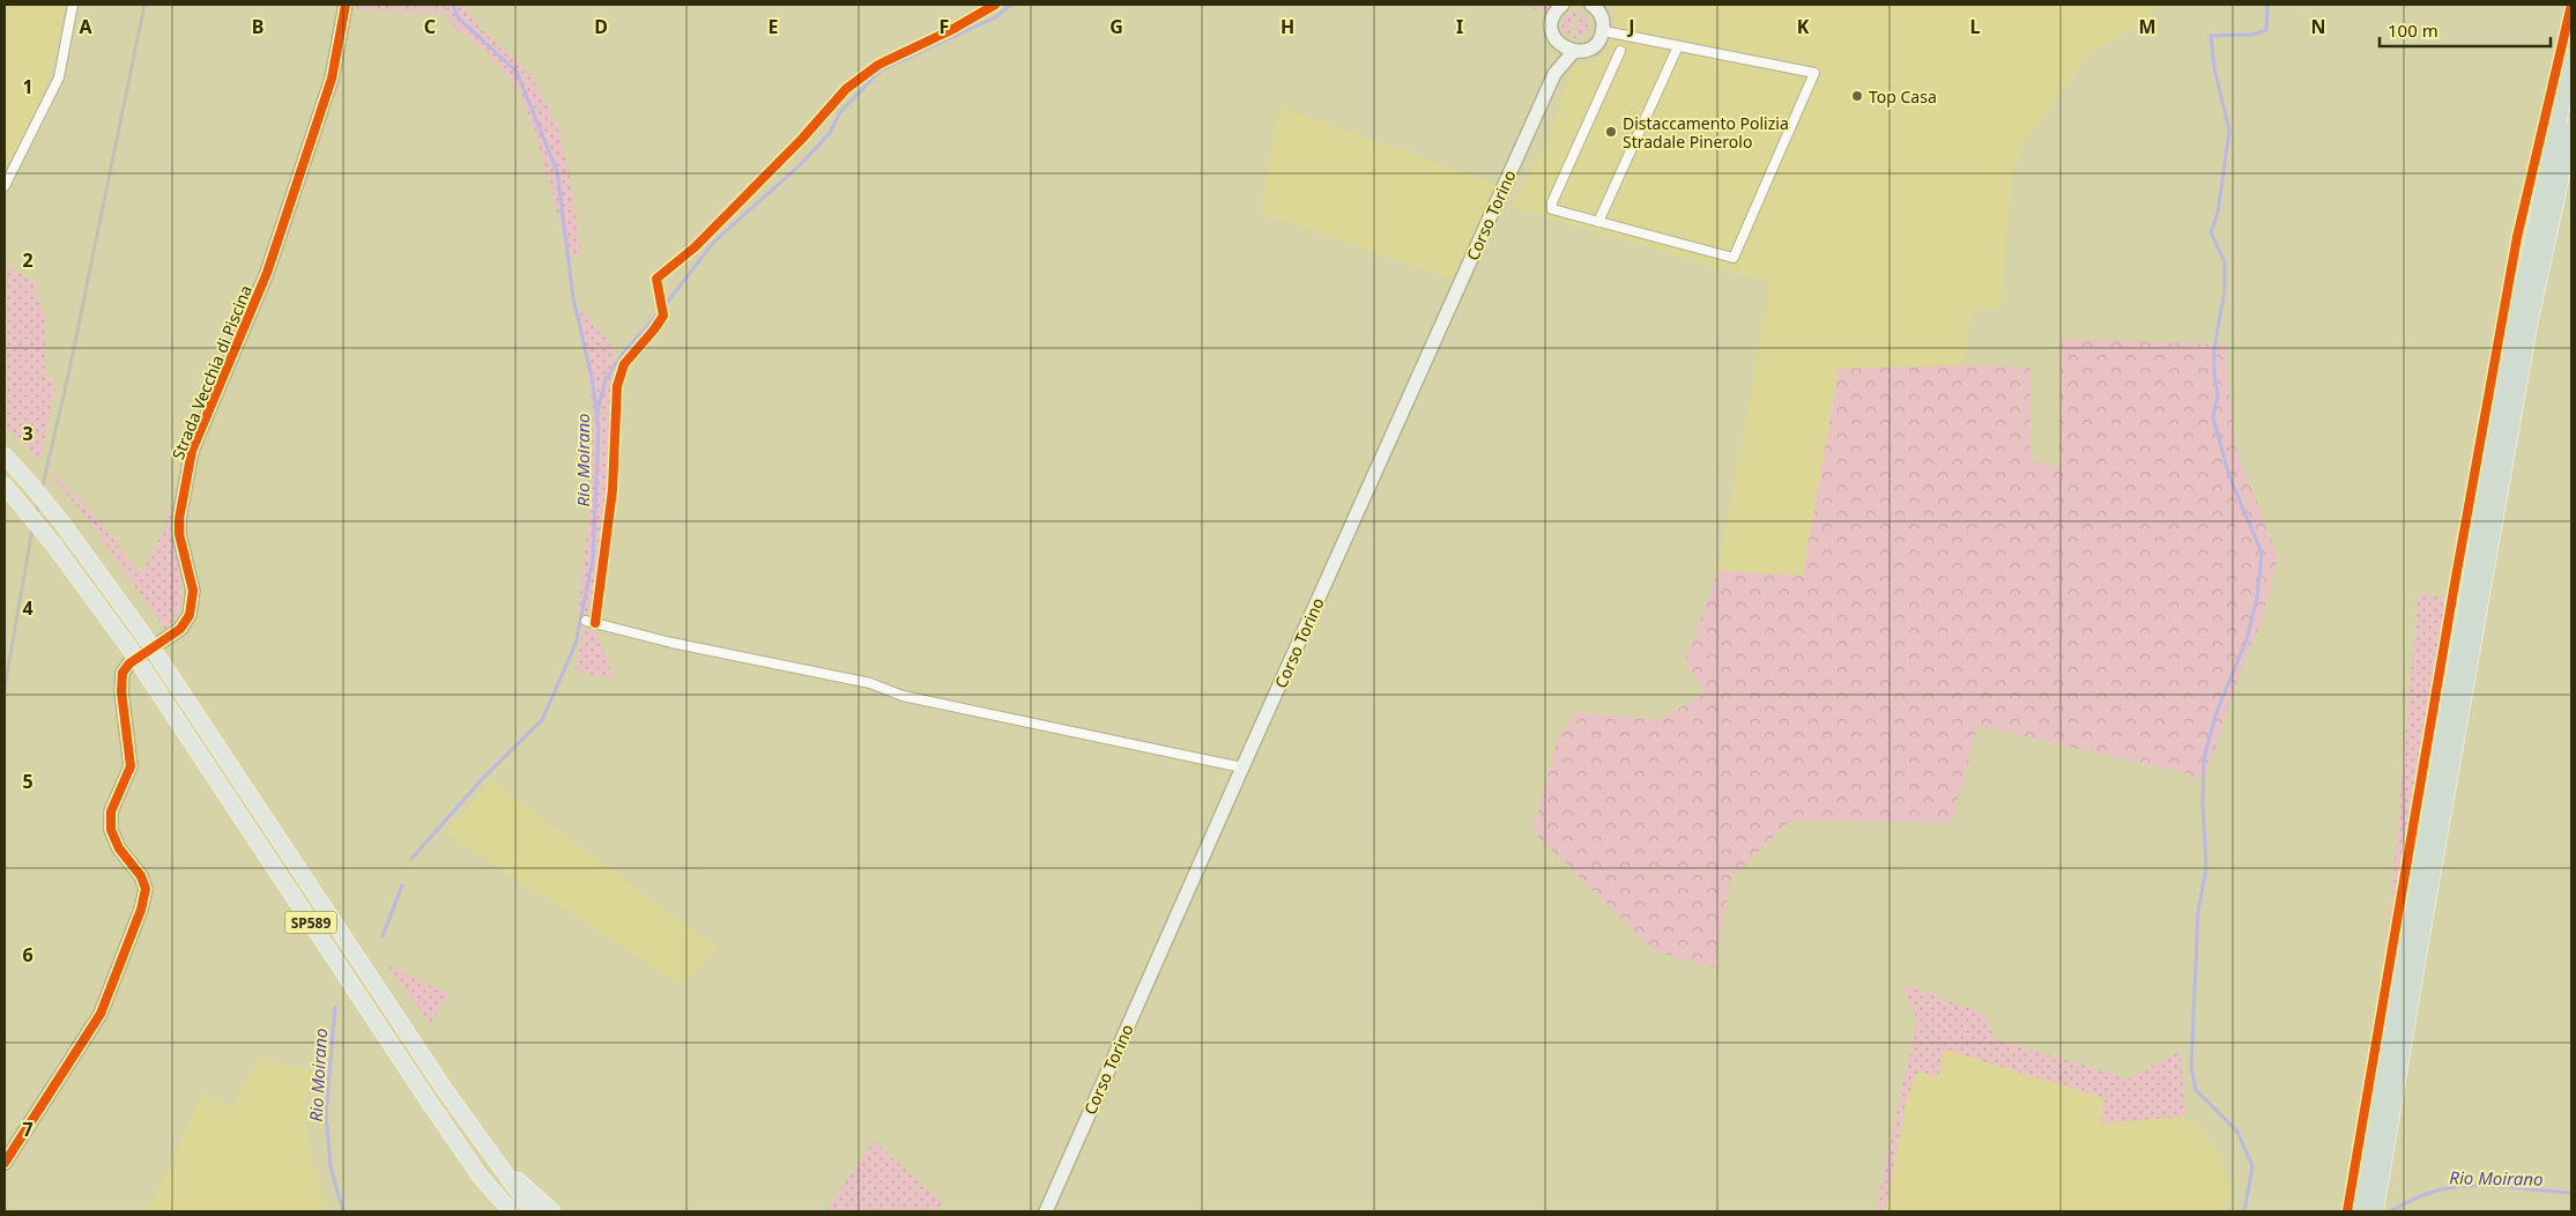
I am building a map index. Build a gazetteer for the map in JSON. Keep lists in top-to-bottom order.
{
  "streets": {
    "main road": ["Corso Torino", "Strada Vecchia di Piscina", "SP589"]
  },
  "water": ["Rio Moirano"],
  "places": ["Top Casa", "Distaccamento Polizia Stradale Pinerolo"],
  "scale_bar": "100 m",
  "grid": {
    "columns": [
      "A",
      "B",
      "C",
      "D",
      "E",
      "F",
      "G",
      "H",
      "I",
      "J",
      "K",
      "L",
      "M",
      "N"
    ],
    "rows": [
      "1",
      "2",
      "3",
      "4",
      "5",
      "6",
      "7"
    ]
  }
}
